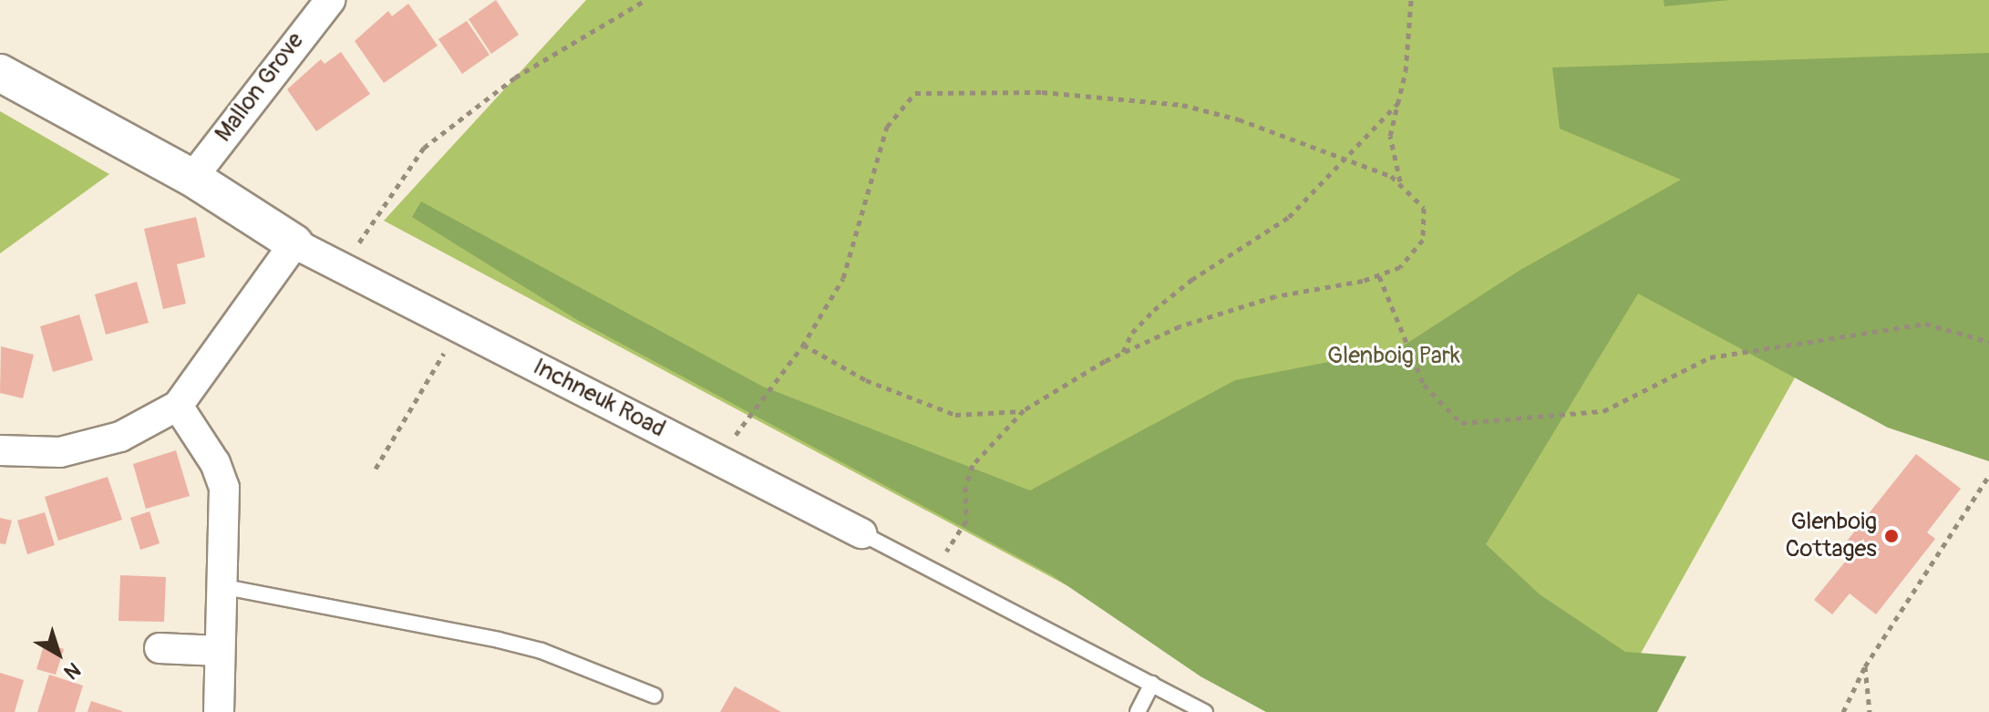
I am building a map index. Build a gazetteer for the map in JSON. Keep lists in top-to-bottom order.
{
  "streets": {
    "street": ["Mallon Grove", "Inchneuk Road"]
  },
  "crossings": [
    ["Mallon Grove", "Inchneuk Road"]
  ],
  "parks": ["Glenboig Park"],
  "places": ["Glenboig Cottages"],
  "north": "bottom right"
}
